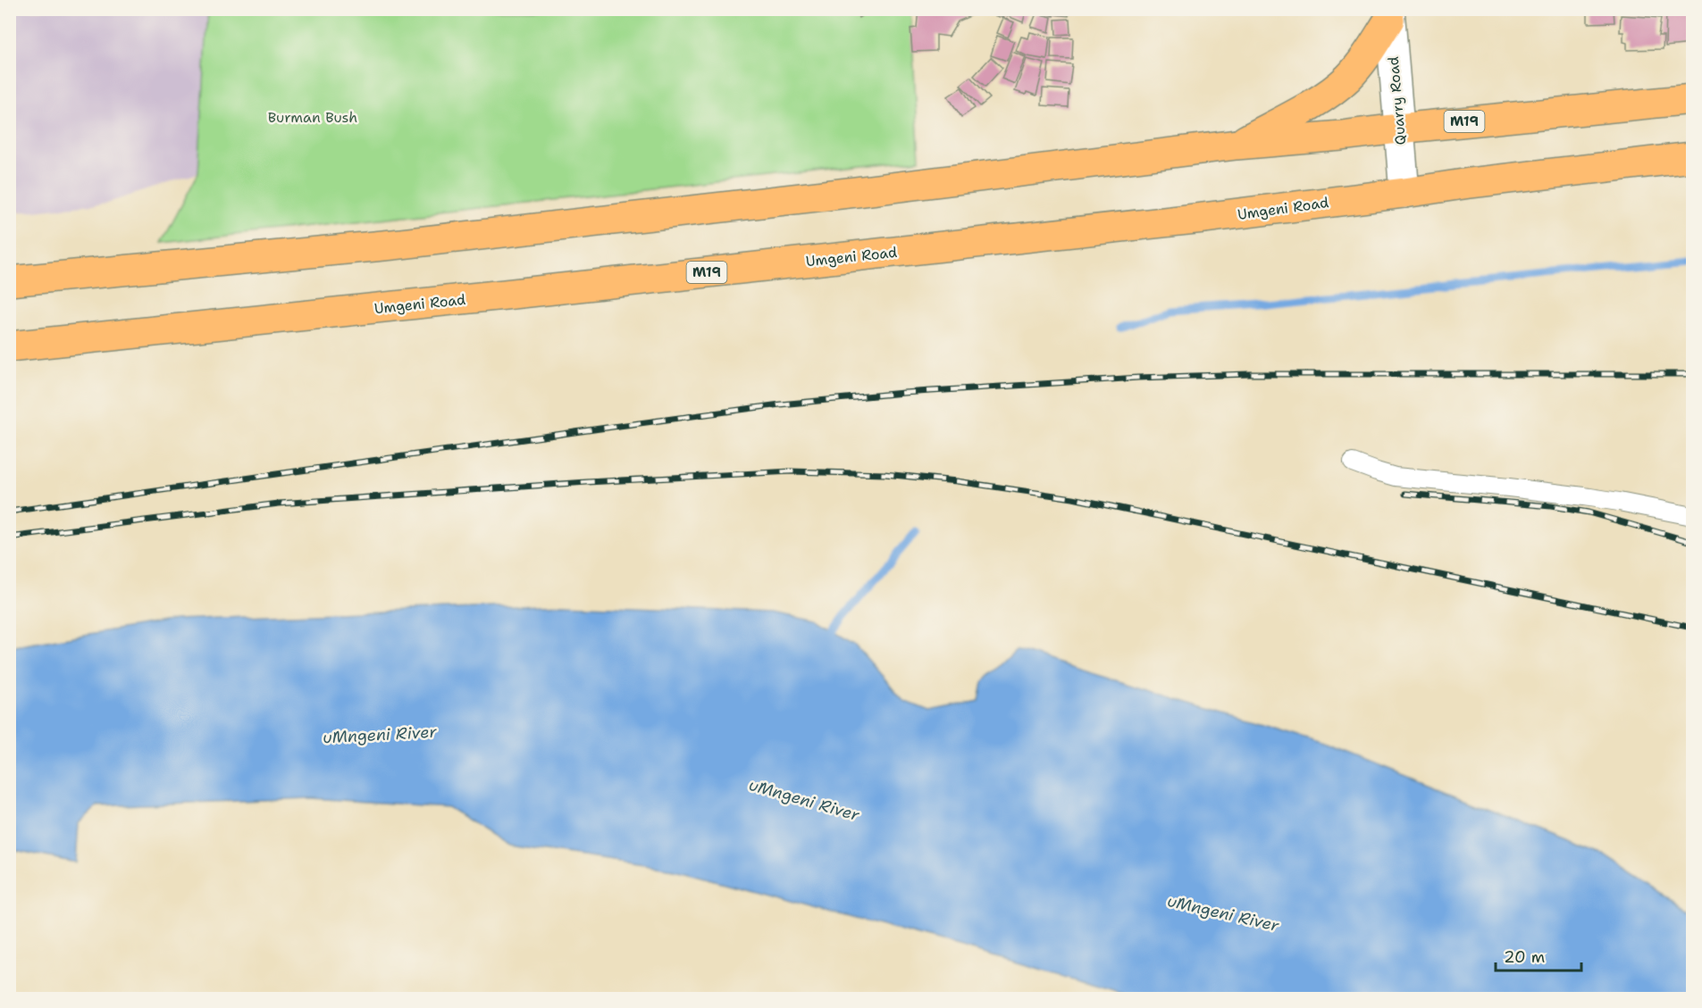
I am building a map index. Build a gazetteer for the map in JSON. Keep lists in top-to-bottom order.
{
  "streets": {
    "highway": ["M19", "Umgeni Road"],
    "street": ["Quarry Road"]
  },
  "crossings": [
    ["Quarry Road", "M19"],
    ["Quarry Road", "Umgeni Road"]
  ],
  "water": ["uMngeni River"],
  "parks": ["Burman Bush"],
  "scale_bar": "20 m"
}
